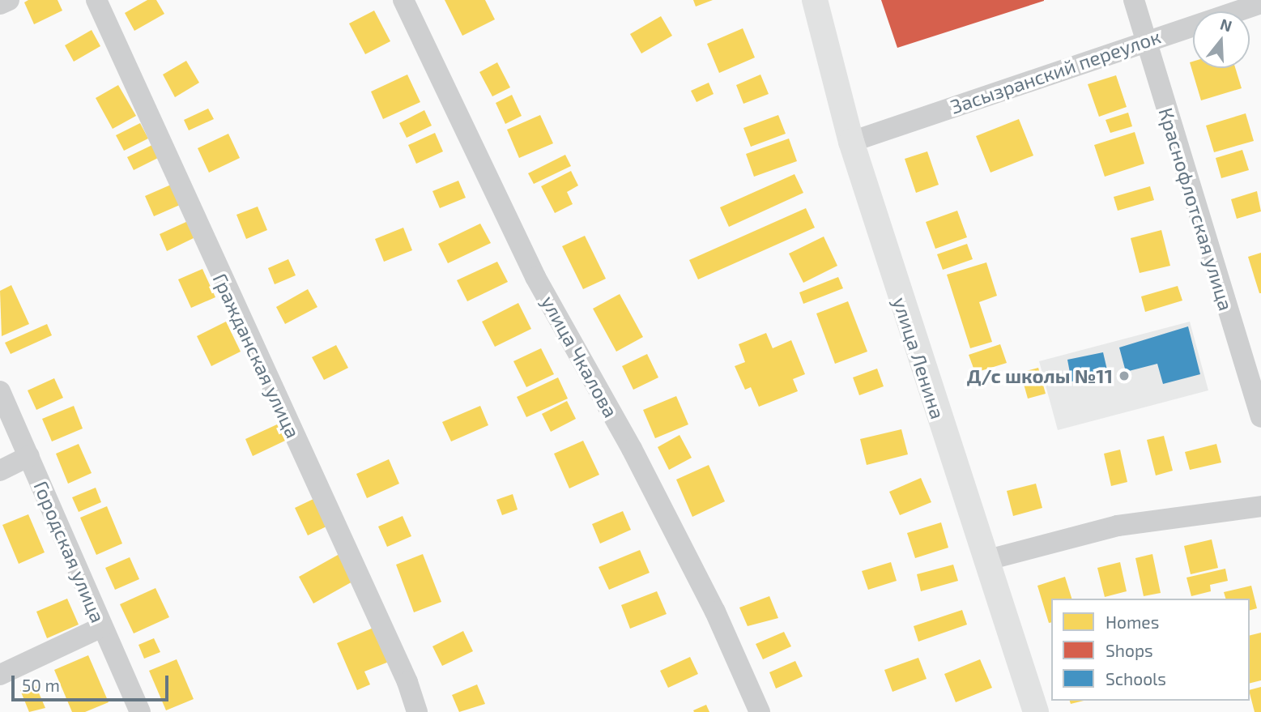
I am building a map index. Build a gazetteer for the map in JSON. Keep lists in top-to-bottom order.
{
  "streets": {
    "main road": ["улица Ленина"],
    "street": [
      "Засызранский переулок",
      "Краснофлотская улица",
      "Гражданская улица",
      "улица Чкалова",
      "Городская улица"
    ]
  },
  "crossings": [
    ["Засызранский переулок", "Краснофлотская улица"],
    ["Засызранский переулок", "улица Ленина"]
  ],
  "places": ["Д/с школы №11"],
  "legend": ["Homes", "Shops", "Schools"],
  "scale_bar": "50 m",
  "north": "top"
}
